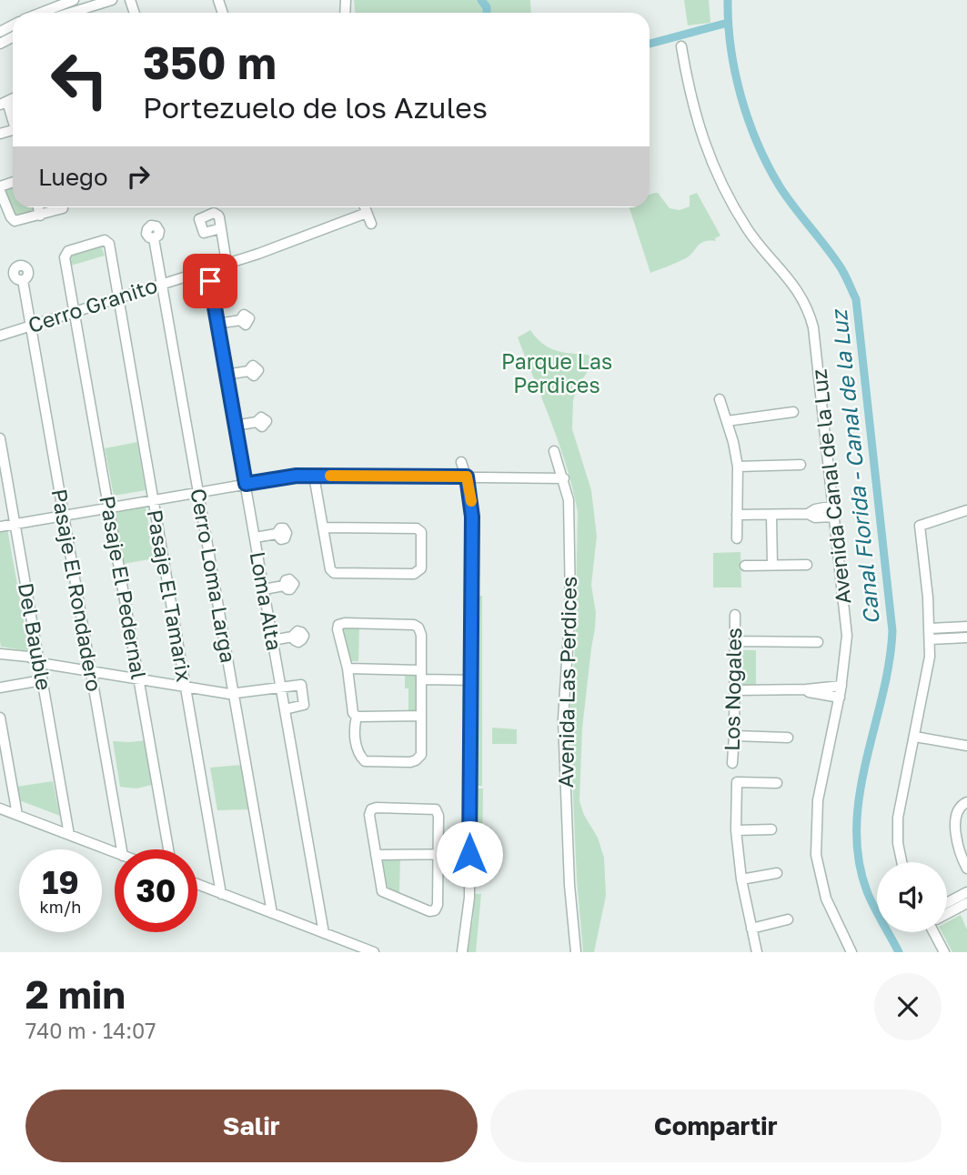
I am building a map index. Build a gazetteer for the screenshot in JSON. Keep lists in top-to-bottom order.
{
  "streets": {
    "street": [
      "Cerro Granito",
      "Avenida Canal de la Luz",
      "Cerro Loma Larga",
      "Pasaje El Pedernal",
      "Pasaje El Rondadero",
      "Pasaje El Tamarix",
      "Loma Alta",
      "Del Bauble",
      "Avenida Las Perdices",
      "Los Nogales"
    ]
  },
  "crossings": [
    ["Cerro Granito", "Cerro Loma Larga"],
    ["Cerro Granito", "Pasaje El Pedernal"],
    ["Cerro Granito", "Pasaje El Rondadero"],
    ["Cerro Granito", "Pasaje El Tamarix"],
    ["Cerro Granito", "Loma Alta"],
    ["Pasaje El Pedernal", "Pasaje El Tamarix"]
  ],
  "water": ["Canal Florida - Canal de la Luz"],
  "parks": ["Parque Las Perdices"],
  "page": {
    "turn": ["350 m", "Portezuelo de los Azules"],
    "then": "Luego",
    "speed": "19 km/h",
    "limit": "30",
    "heading": ["2 min", "740 m · 14:07"],
    "buttons": ["Salir", "Compartir"]
  }
}
